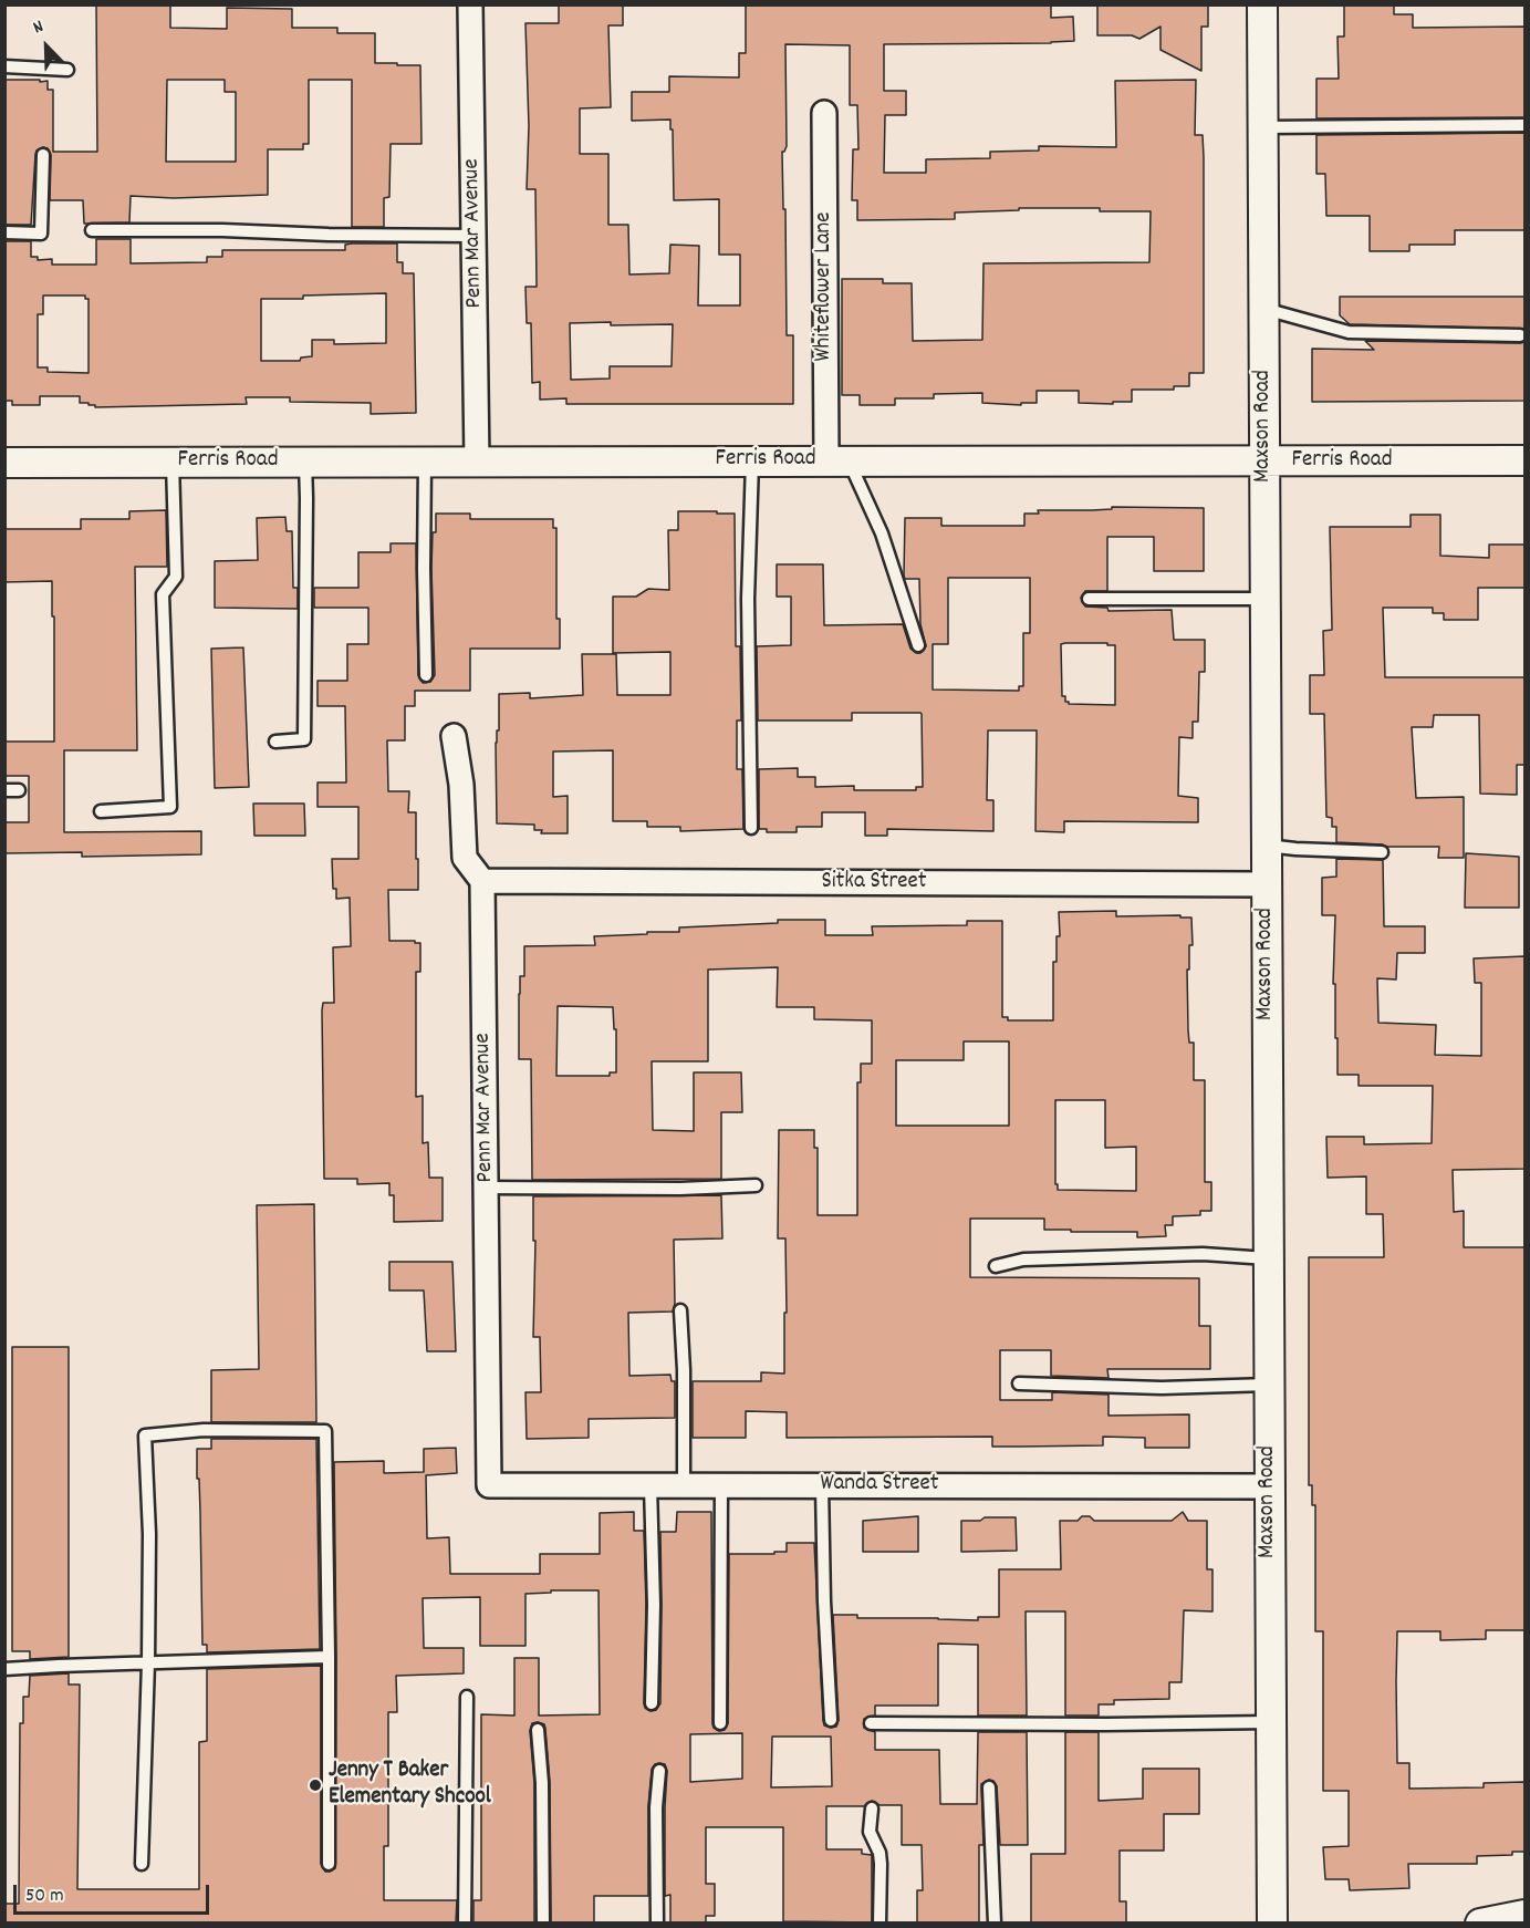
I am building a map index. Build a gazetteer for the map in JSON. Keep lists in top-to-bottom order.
{
  "streets": {
    "street": [
      "Penn Mar Avenue",
      "Whiteflower Lane",
      "Maxson Road",
      "Ferris Road",
      "Sitka Street",
      "Wanda Street"
    ]
  },
  "crossings": [
    ["Penn Mar Avenue", "Ferris Road"],
    ["Penn Mar Avenue", "Sitka Street"],
    ["Penn Mar Avenue", "Wanda Street"],
    ["Whiteflower Lane", "Ferris Road"],
    ["Maxson Road", "Ferris Road"],
    ["Maxson Road", "Sitka Street"],
    ["Maxson Road", "Wanda Street"]
  ],
  "places": ["Jenny T Baker Elementary Shcool"],
  "scale_bar": "50 m",
  "north": "top left"
}
